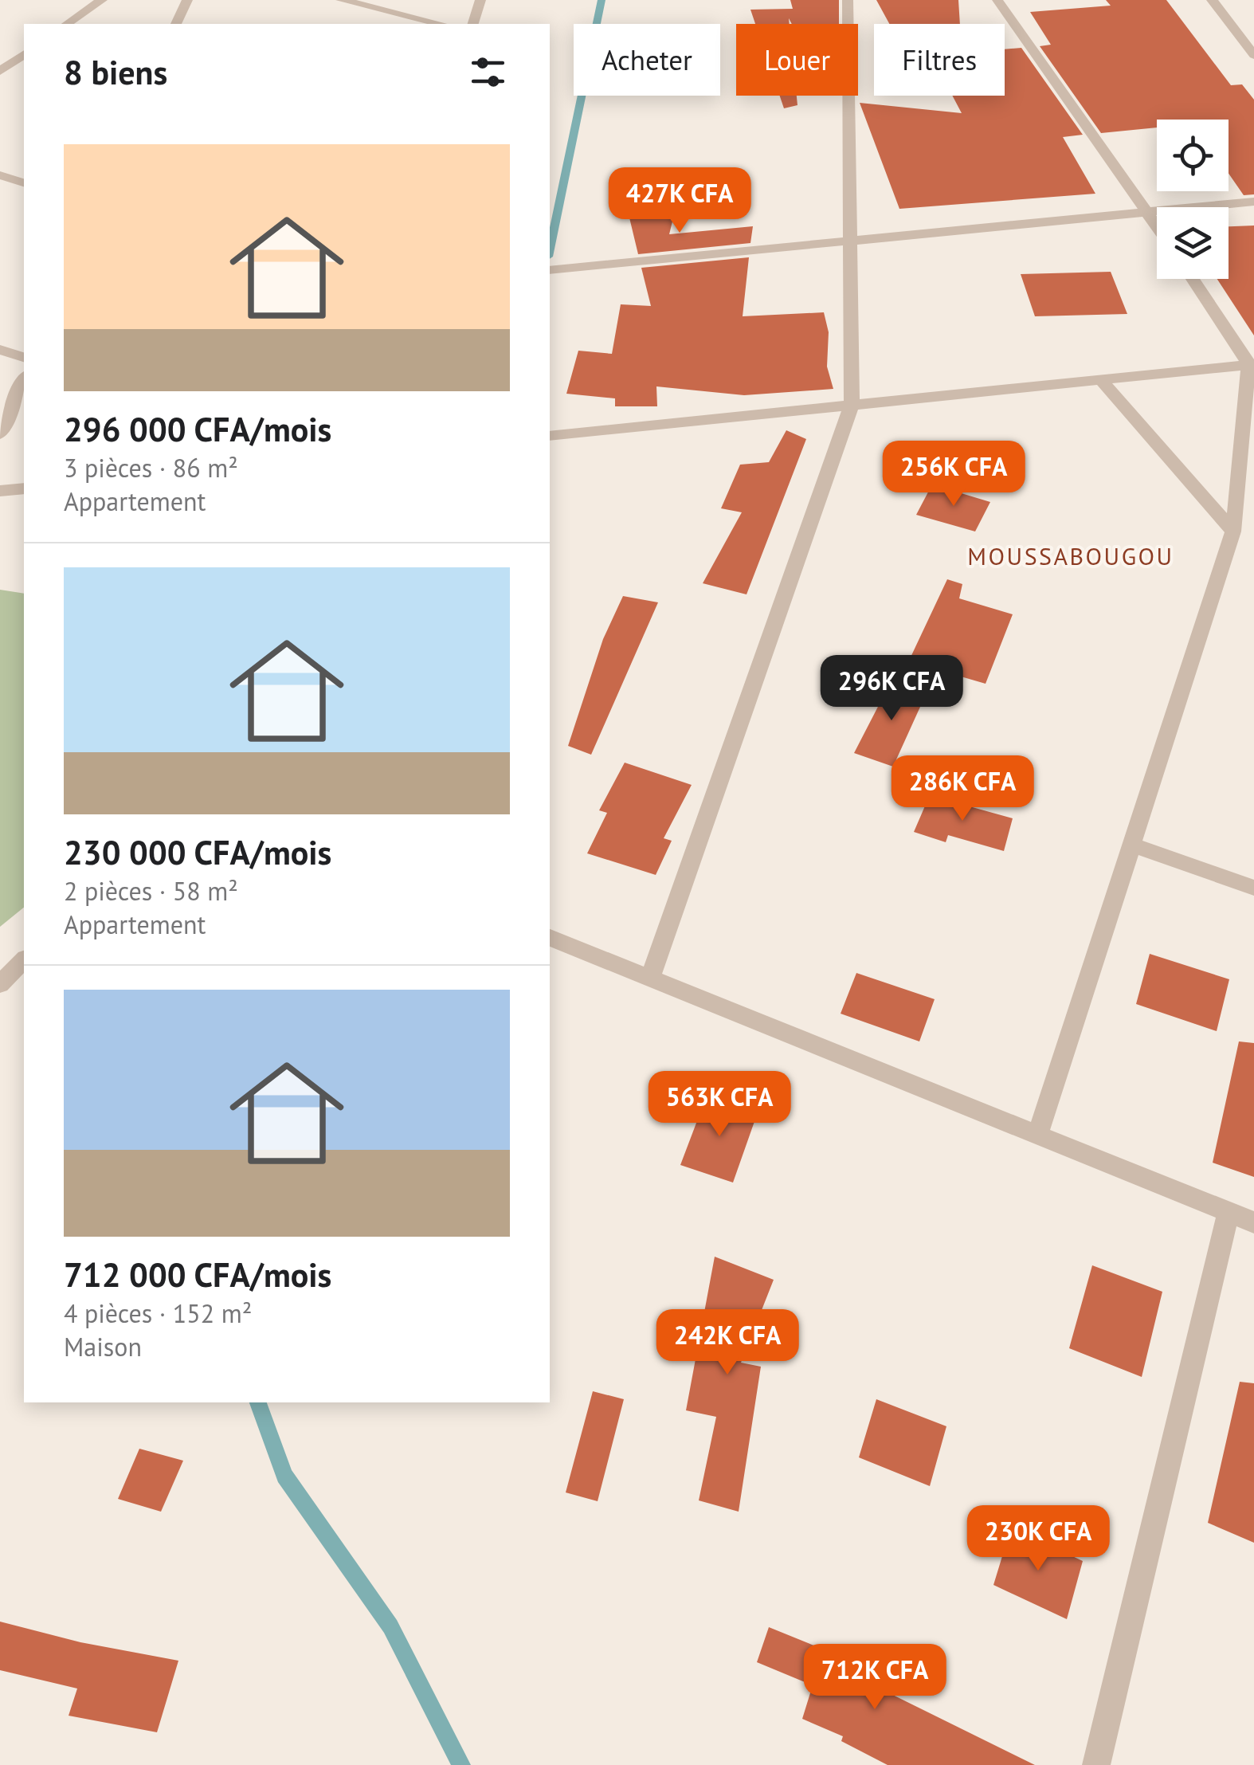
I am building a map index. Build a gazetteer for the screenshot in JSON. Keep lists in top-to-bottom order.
{
  "districts": ["MOUSSABOUGOU"],
  "page": {
    "chip": ["Acheter", "Louer", "Filtres"],
    "heading": "8 biens",
    "list": [
      {
        "name": "296 000 CFA/mois",
        "note": "3 pièces · 86 m² · Appartement"
      },
      {
        "name": "230 000 CFA/mois",
        "note": "2 pièces · 58 m² · Appartement"
      },
      {
        "name": "712 000 CFA/mois",
        "note": "4 pièces · 152 m² · Maison"
      }
    ],
    "price": [
      "427K CFA",
      "256K CFA",
      "296K CFA",
      "286K CFA",
      "563K CFA",
      "242K CFA",
      "230K CFA",
      "712K CFA"
    ]
  }
}
